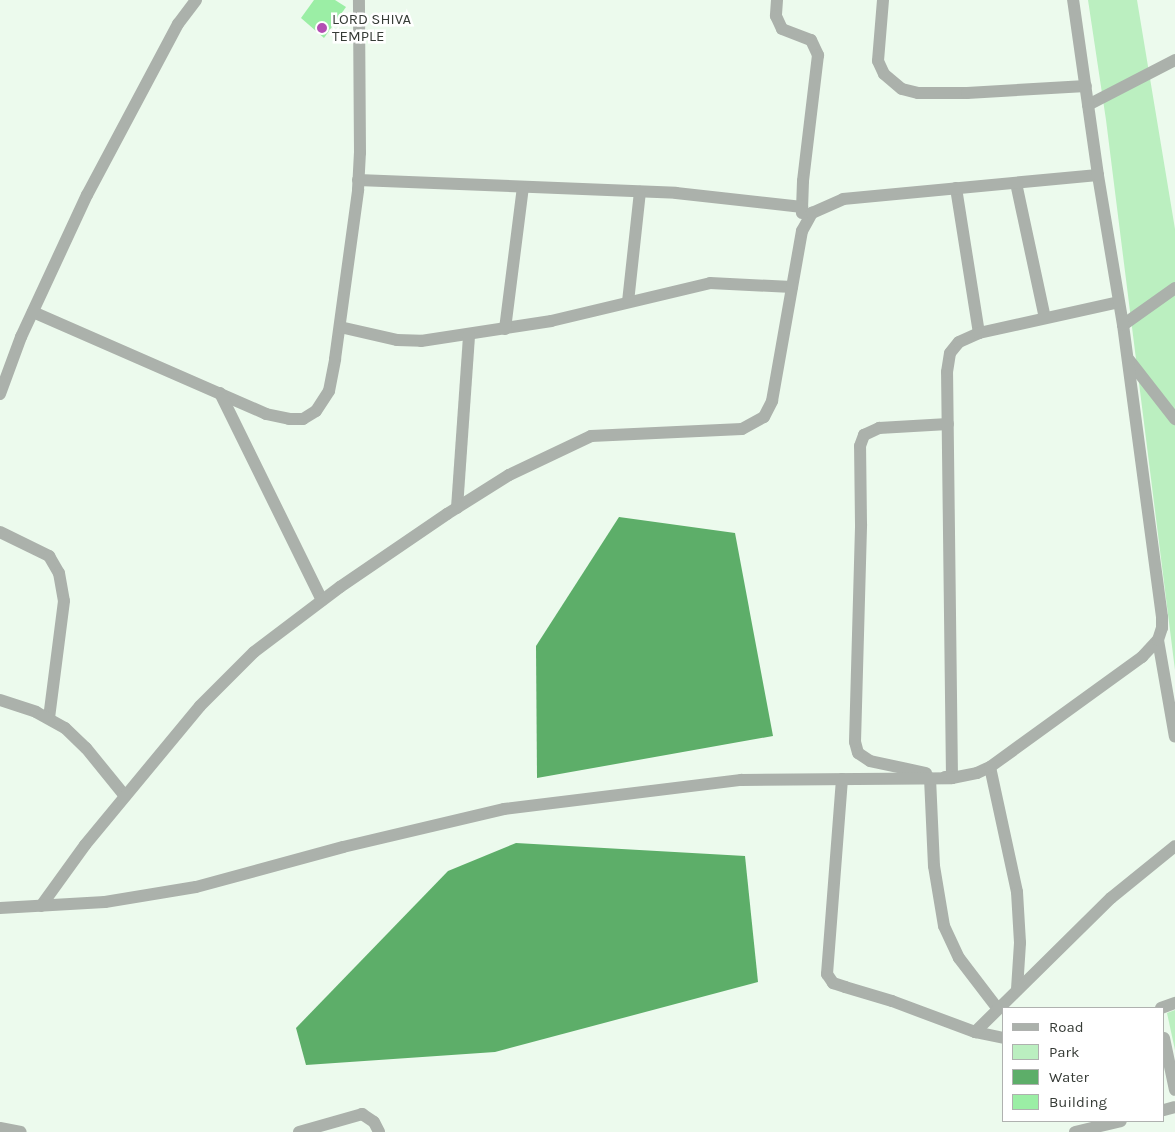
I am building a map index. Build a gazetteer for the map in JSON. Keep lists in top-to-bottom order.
{
  "places": ["LORD SHIVA TEMPLE"],
  "legend": [
    "Road",
    "Park",
    "Water",
    "Building"
  ]
}
